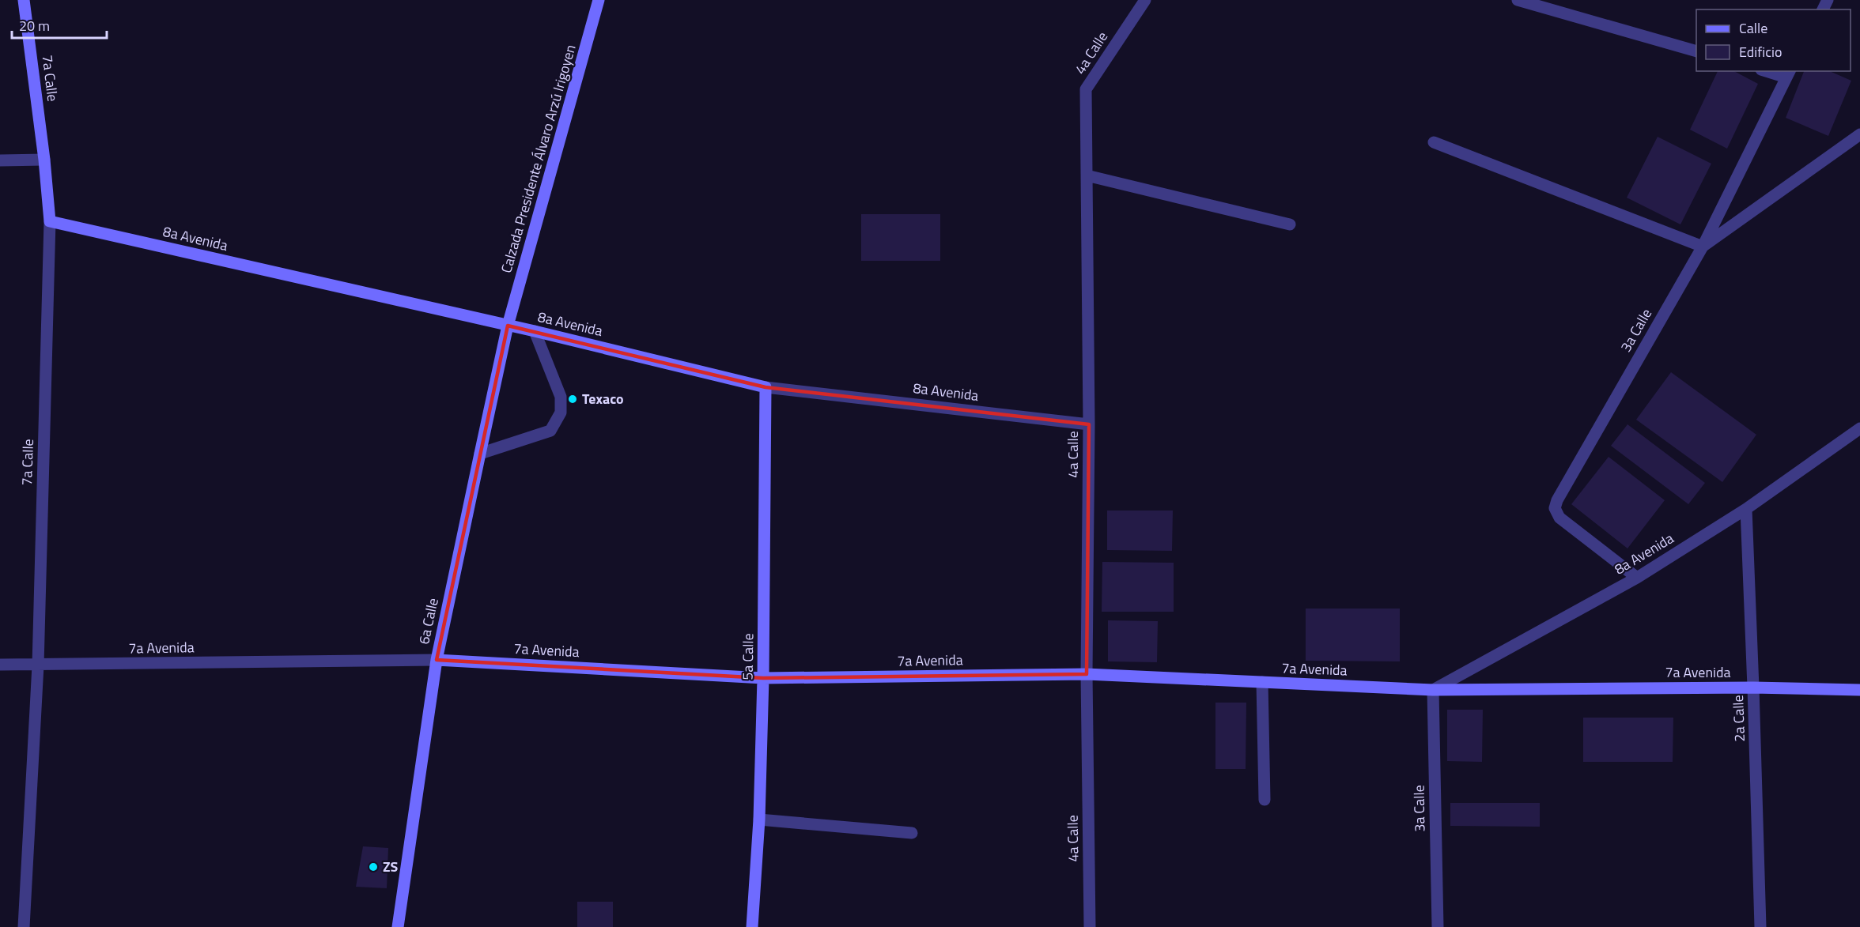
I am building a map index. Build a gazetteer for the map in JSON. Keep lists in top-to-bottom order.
{
  "streets": {
    "street": [
      "4a Calle",
      "7a Calle",
      "Calzada Presidente Álvaro Arzú Irigoyen",
      "8a Avenida",
      "3a Calle",
      "6a Calle",
      "7a Avenida",
      "5a Calle",
      "2a Calle"
    ]
  },
  "crossings": [
    ["4a Calle", "8a Avenida"],
    ["4a Calle", "7a Avenida"],
    ["7a Calle", "8a Avenida"],
    ["7a Calle", "7a Avenida"],
    ["Calzada Presidente Álvaro Arzú Irigoyen", "8a Avenida"],
    ["Calzada Presidente Álvaro Arzú Irigoyen", "6a Calle"],
    ["8a Avenida", "3a Calle"],
    ["8a Avenida", "6a Calle"],
    ["8a Avenida", "7a Avenida"],
    ["8a Avenida", "5a Calle"],
    ["8a Avenida", "2a Calle"],
    ["3a Calle", "7a Avenida"],
    ["6a Calle", "7a Avenida"],
    ["7a Avenida", "5a Calle"],
    ["7a Avenida", "2a Calle"]
  ],
  "places": ["Texaco", "ZS"],
  "legend": ["Calle", "Edificio"],
  "scale_bar": "20 m"
}
